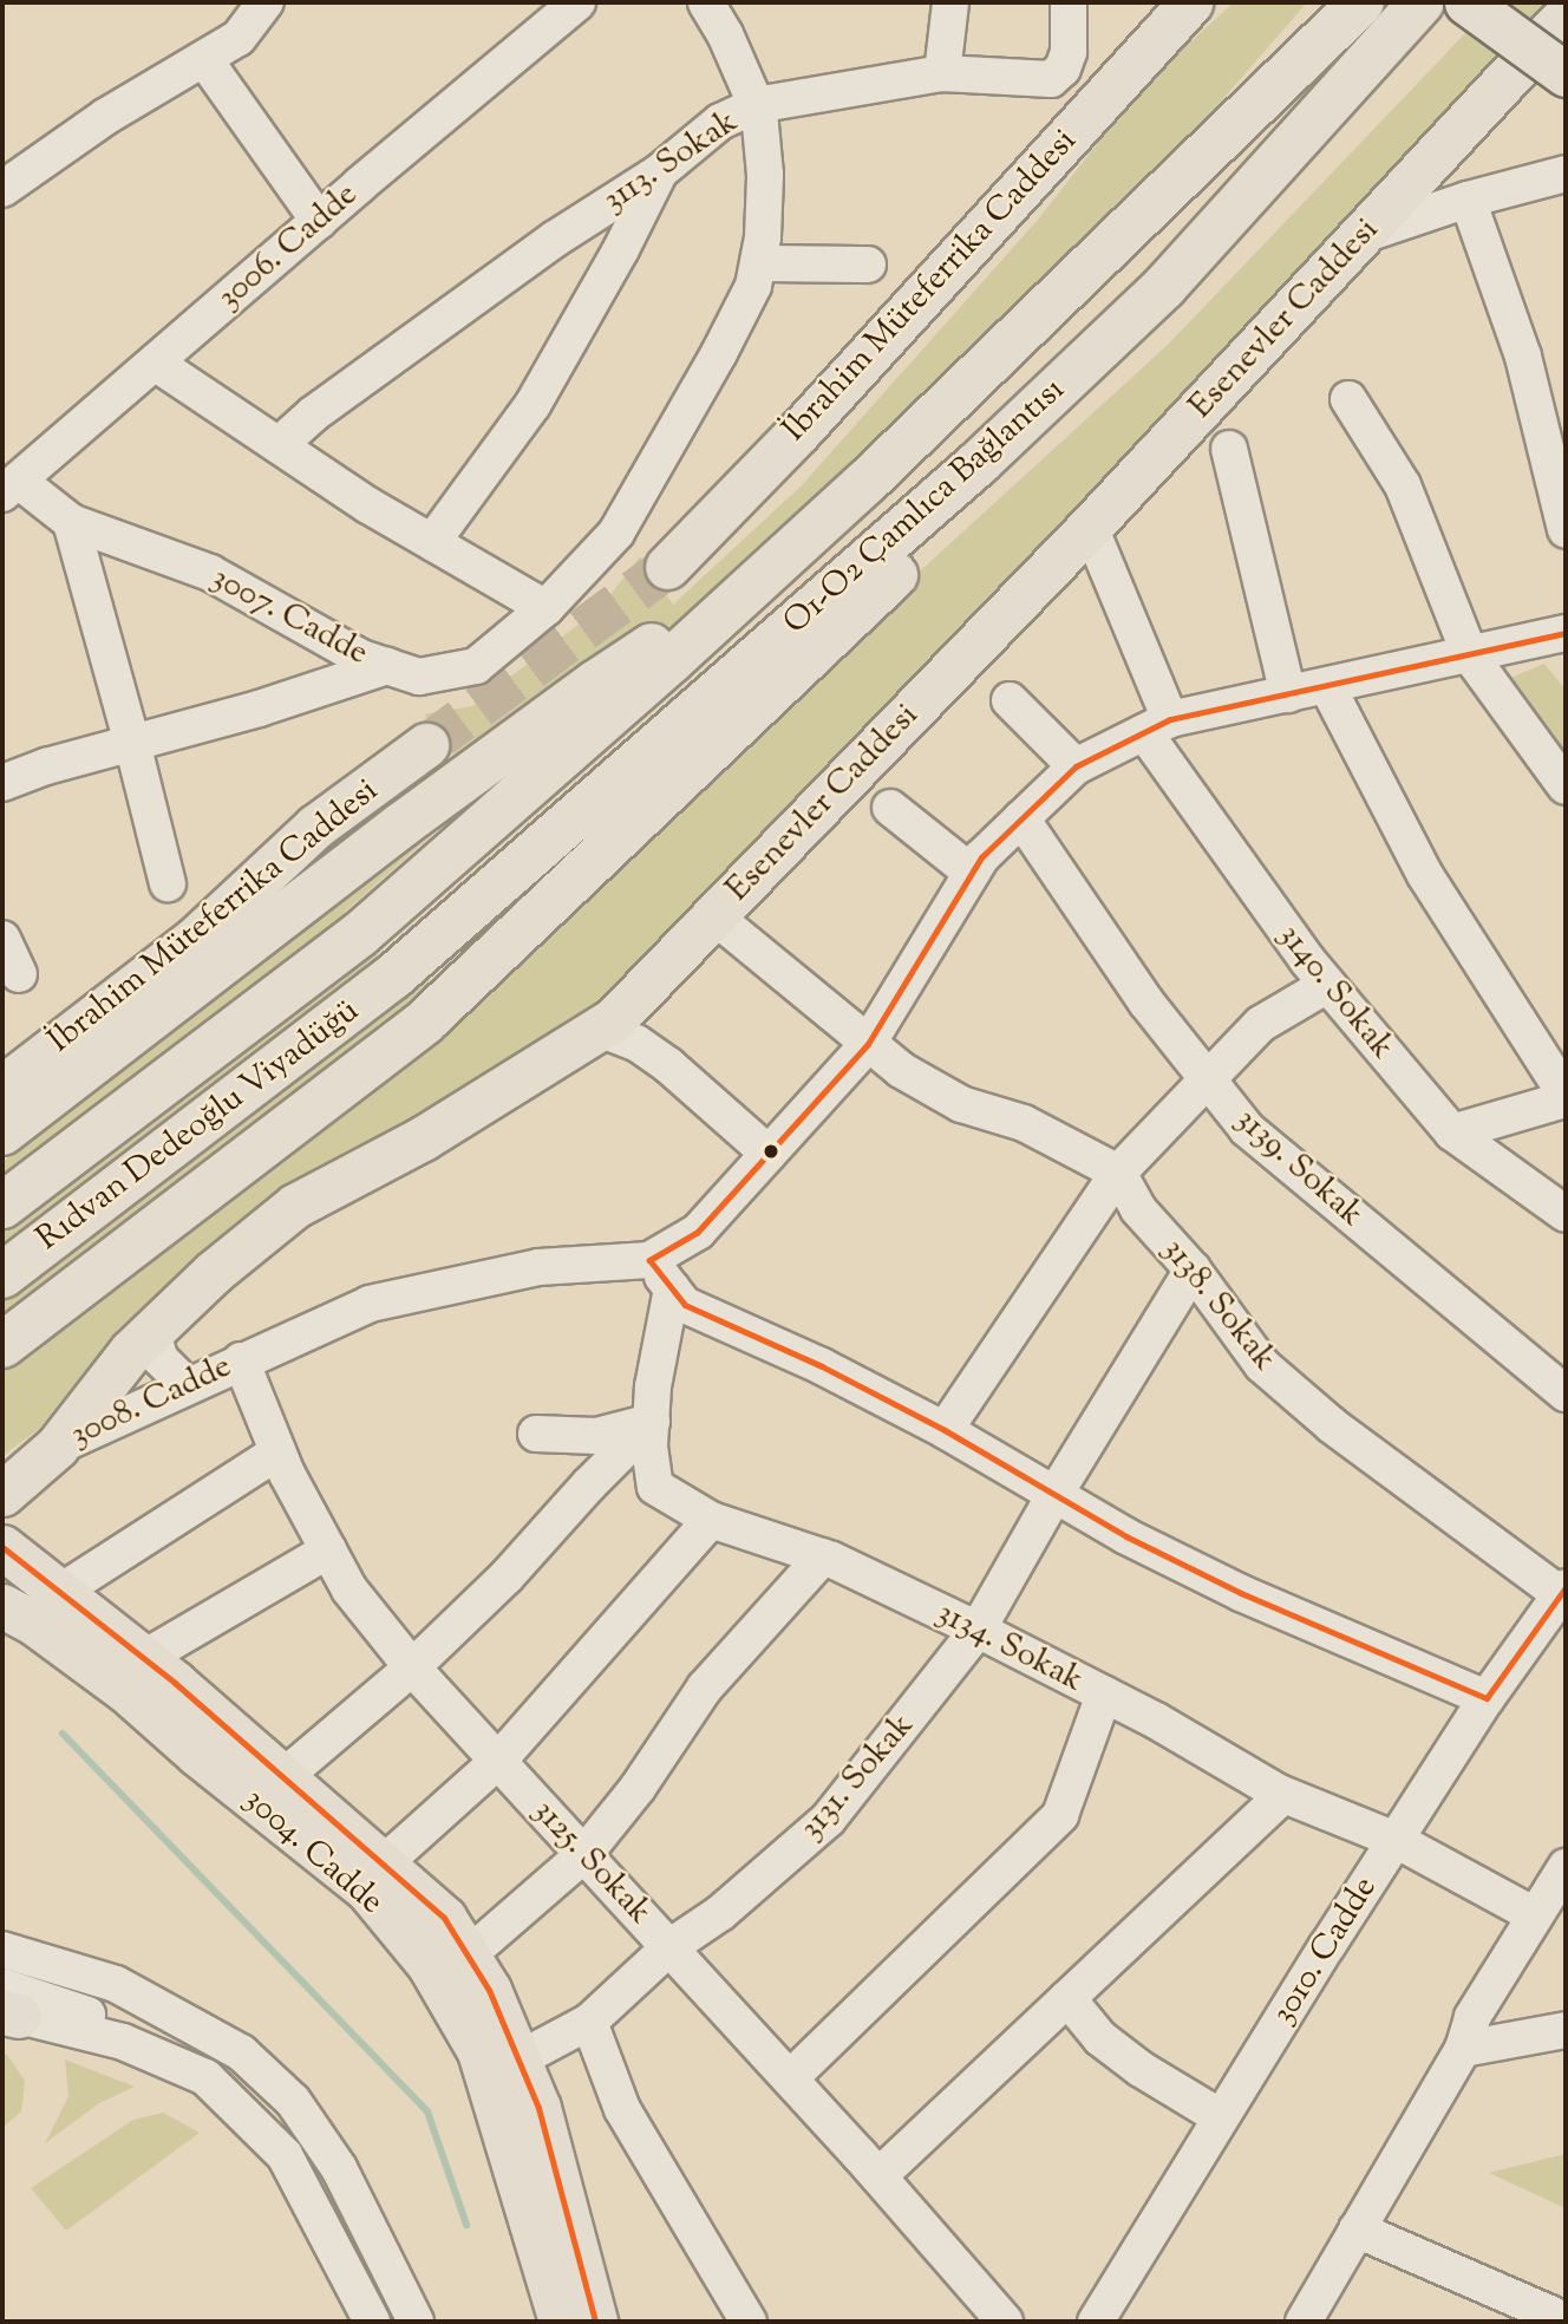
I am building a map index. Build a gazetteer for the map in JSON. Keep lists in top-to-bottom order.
{
  "streets": {
    "highway": ["O1-O2 Çamlıca Bağlantısı", "Rıdvan Dedeoğlu Viyadüğü"],
    "main road": ["İbrahim Müteferrika Caddesi", "Esenevler Caddesi", "3004. Cadde"],
    "street": [
      "3113. Sokak",
      "3006. Cadde",
      "3007. Cadde",
      "3140. Sokak",
      "3139. Sokak",
      "3138. Sokak",
      "3008. Cadde",
      "3134. Sokak",
      "3131. Sokak",
      "3125. Sokak",
      "3010. Cadde"
    ]
  },
  "crossings": [
    ["3113. Sokak", "3007. Cadde"],
    ["3006. Cadde", "3007. Cadde"],
    ["Esenevler Caddesi", "3140. Sokak"],
    ["Esenevler Caddesi", "3008. Cadde"],
    ["O1-O2 Çamlıca Bağlantısı", "Rıdvan Dedeoğlu Viyadüğü"],
    ["3140. Sokak", "3008. Cadde"],
    ["3139. Sokak", "3008. Cadde"],
    ["3138. Sokak", "3131. Sokak"],
    ["3138. Sokak", "3010. Cadde"],
    ["3008. Cadde", "3125. Sokak"],
    ["3134. Sokak", "3131. Sokak"],
    ["3134. Sokak", "3010. Cadde"],
    ["3131. Sokak", "3004. Cadde"],
    ["3131. Sokak", "3125. Sokak"]
  ]
}
